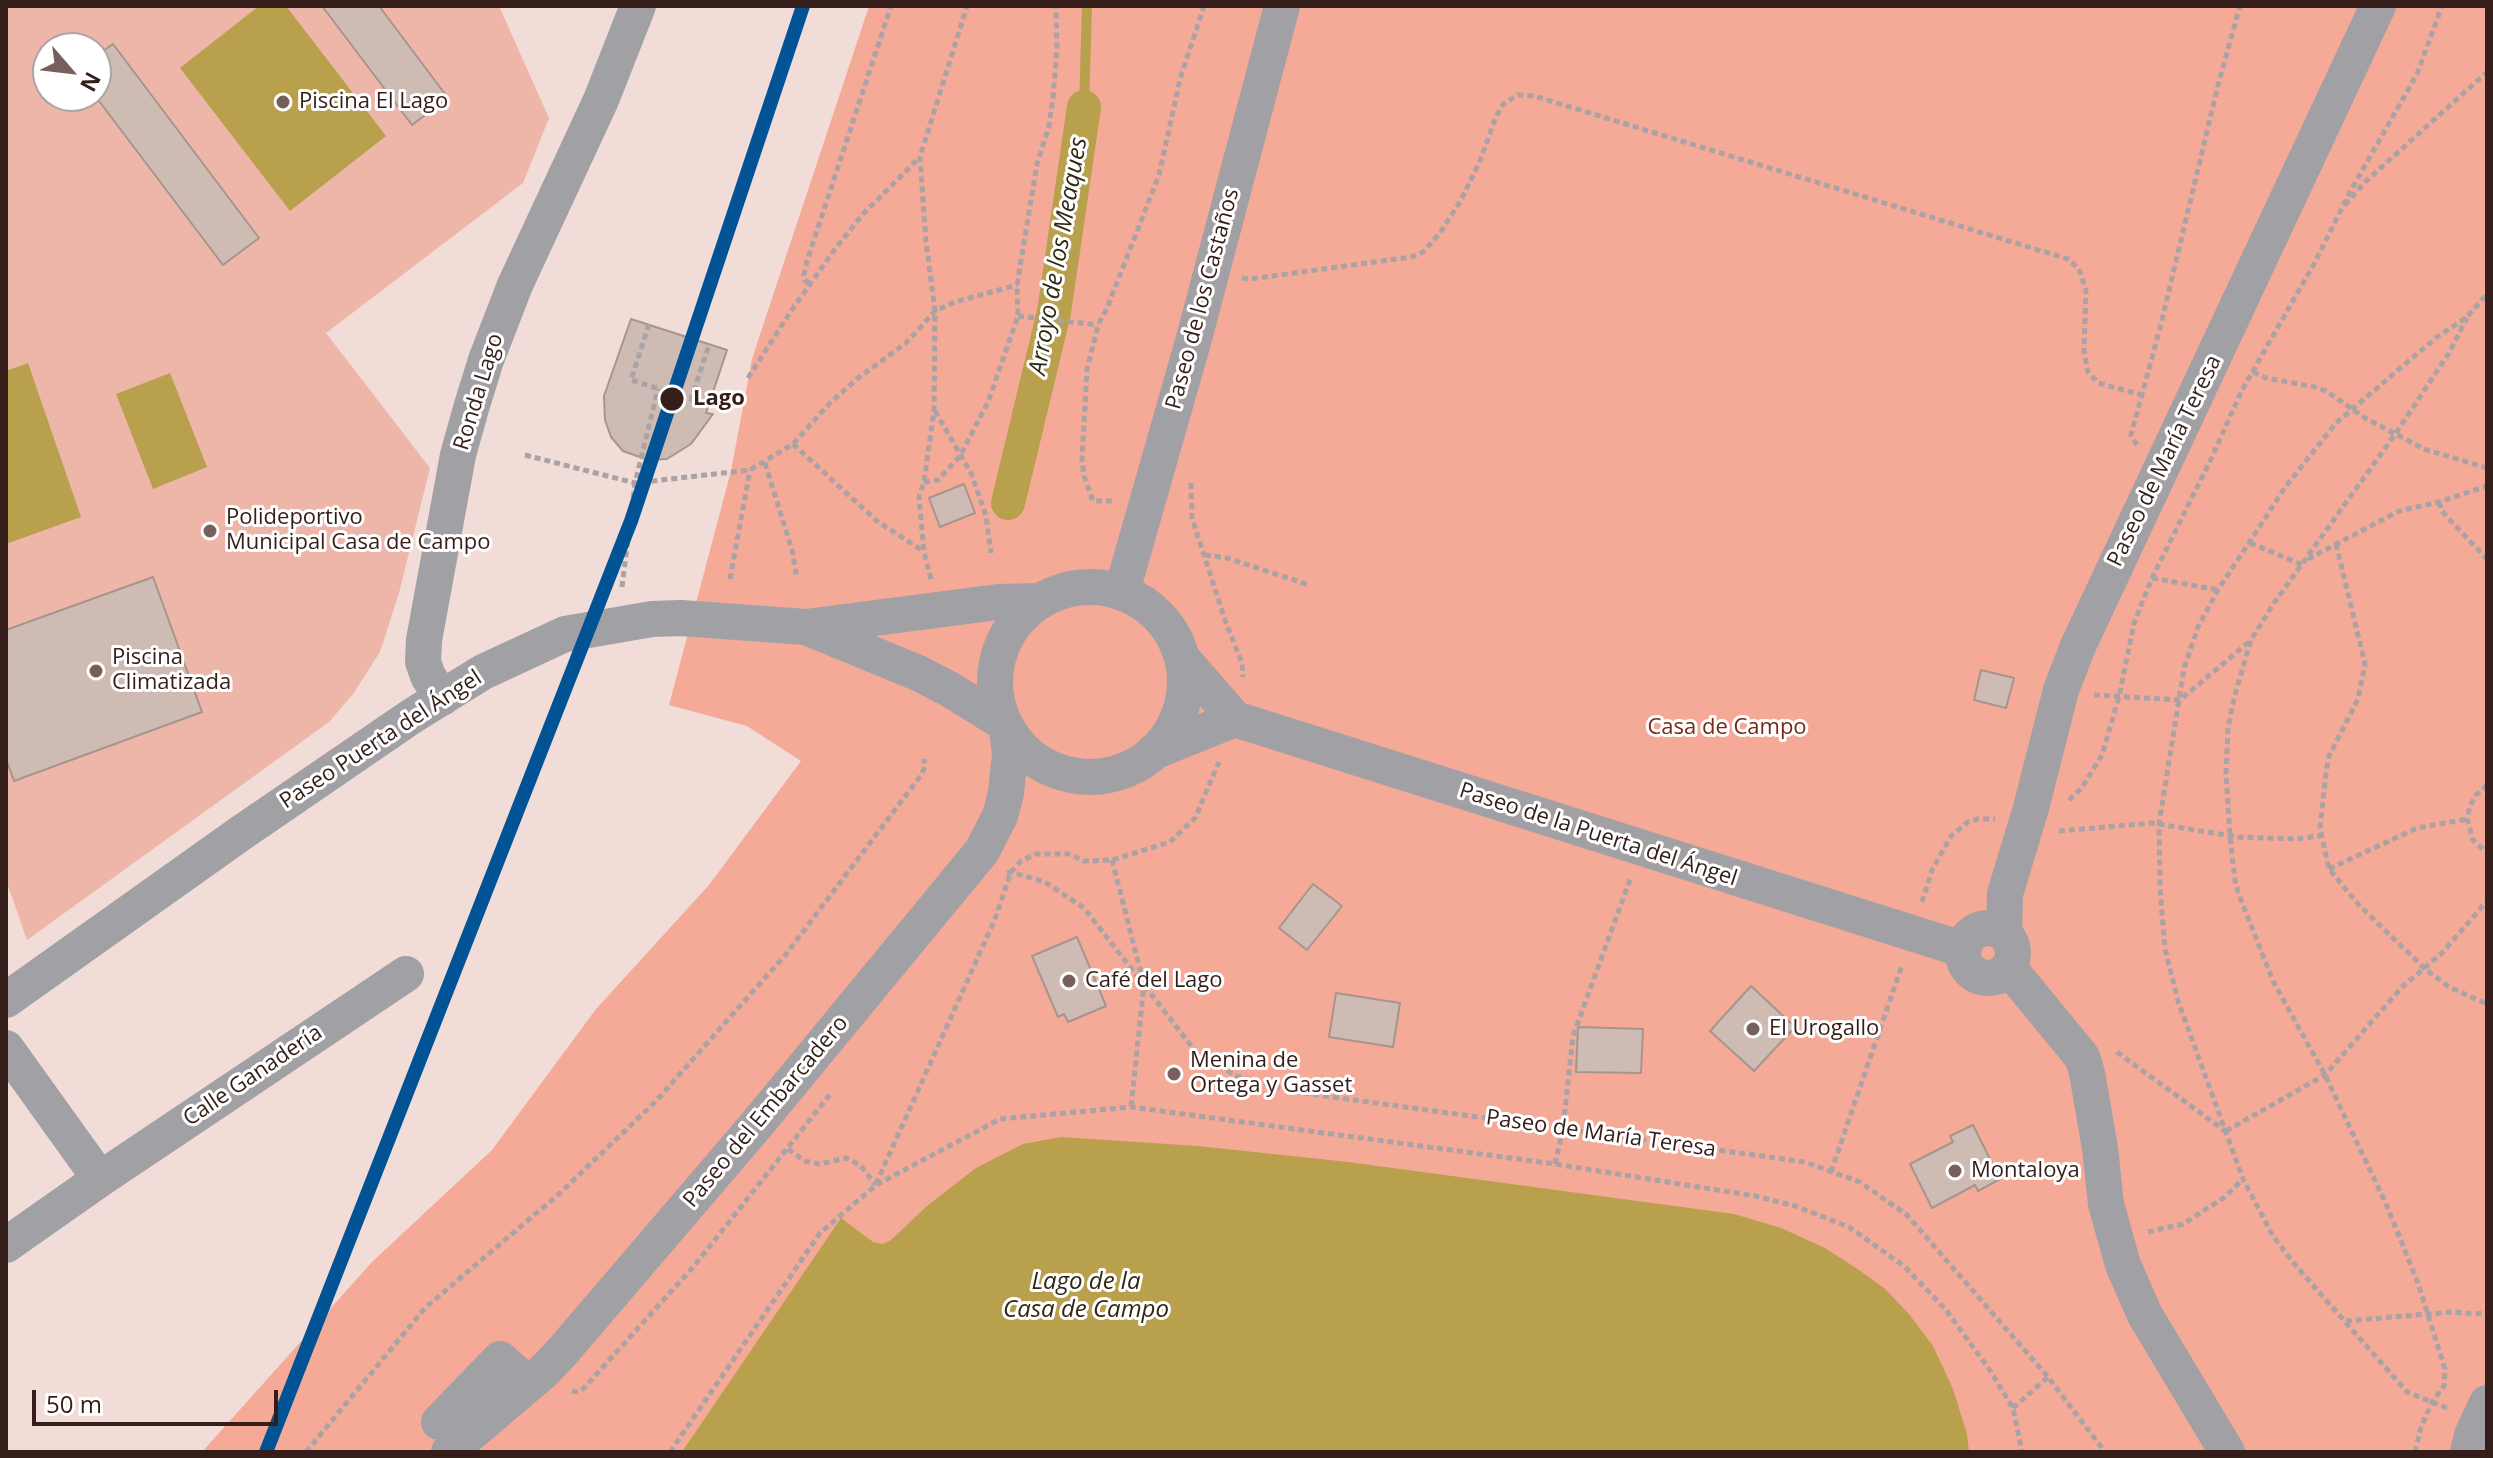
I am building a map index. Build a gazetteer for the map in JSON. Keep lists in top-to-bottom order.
{
  "streets": {
    "street": [
      "Paseo de los Castaños",
      "Ronda Lago",
      "Paseo de María Teresa",
      "Paseo Puerta del Ángel",
      "Paseo de la Puerta del Ángel",
      "Calle Ganadería",
      "Paseo del Embarcadero"
    ]
  },
  "crossings": [
    ["Paseo de los Castaños", "Paseo Puerta del Ángel"],
    ["Paseo de los Castaños", "Paseo del Embarcadero"],
    ["Ronda Lago", "Paseo Puerta del Ángel"],
    ["Paseo de María Teresa", "Paseo de la Puerta del Ángel"],
    ["Paseo Puerta del Ángel", "Paseo del Embarcadero"]
  ],
  "water": ["Arroyo de los Meaques", "Lago de la Casa de Campo"],
  "parks": ["Casa de Campo"],
  "places": [
    "Piscina El Lago",
    "Lago",
    "Polideportivo Municipal Casa de Campo",
    "Piscina Climatizada",
    "Café del Lago",
    "El Urogallo",
    "Menina de Ortega y Gasset",
    "Montaloya"
  ],
  "scale_bar": "50 m",
  "north": "bottom right"
}
